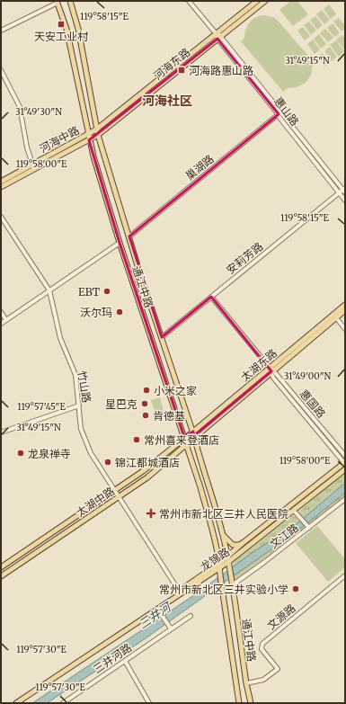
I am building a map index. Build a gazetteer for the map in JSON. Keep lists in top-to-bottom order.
{
  "streets": {
    "main road": [
      "河海东路",
      "河海中路",
      "通江中路",
      "太湖东路",
      "太湖中路",
      "龙锦路"
    ],
    "street": [
      "惠山路",
      "巢湖路",
      "安莉芳路",
      "竹山路",
      "惠国路",
      "文江路",
      "文源路",
      "三井河路"
    ]
  },
  "crossings": [
    ["河海东路", "惠山路"],
    ["河海东路", "河海中路"],
    ["河海东路", "通江中路"],
    ["惠山路", "巢湖路"],
    ["惠山路", "安莉芳路"],
    ["河海中路", "通江中路"],
    ["巢湖路", "通江中路"],
    ["安莉芳路", "通江中路"],
    ["安莉芳路", "惠国路"],
    ["通江中路", "太湖东路"],
    ["通江中路", "太湖中路"],
    ["通江中路", "文江路"],
    ["通江中路", "龙锦路"],
    ["通江中路", "文源路"],
    ["太湖东路", "惠国路"],
    ["太湖东路", "太湖中路"],
    ["竹山路", "太湖中路"],
    ["竹山路", "龙锦路"]
  ],
  "districts": ["河海社区"],
  "water": ["三井河"],
  "places": {
    "transit": ["天安工业村", "河海路惠山路"],
    "other": [
      "EBT",
      "沃尔玛",
      "小米之家",
      "星巴克",
      "肯德基",
      "常州喜来登酒店",
      "龙泉禅寺",
      "锦江都城酒店",
      "常州市新北区三井实验小学"
    ],
    "health": ["常州市新北区三井人民医院"]
  },
  "coordinates": [
    "119°58'15\"E",
    "31°49'15\"N",
    "31°49'30\"N",
    "119°58'00\"E",
    "31°49'00\"N",
    "119°57'45\"E",
    "119°57'30\"E"
  ]
}
